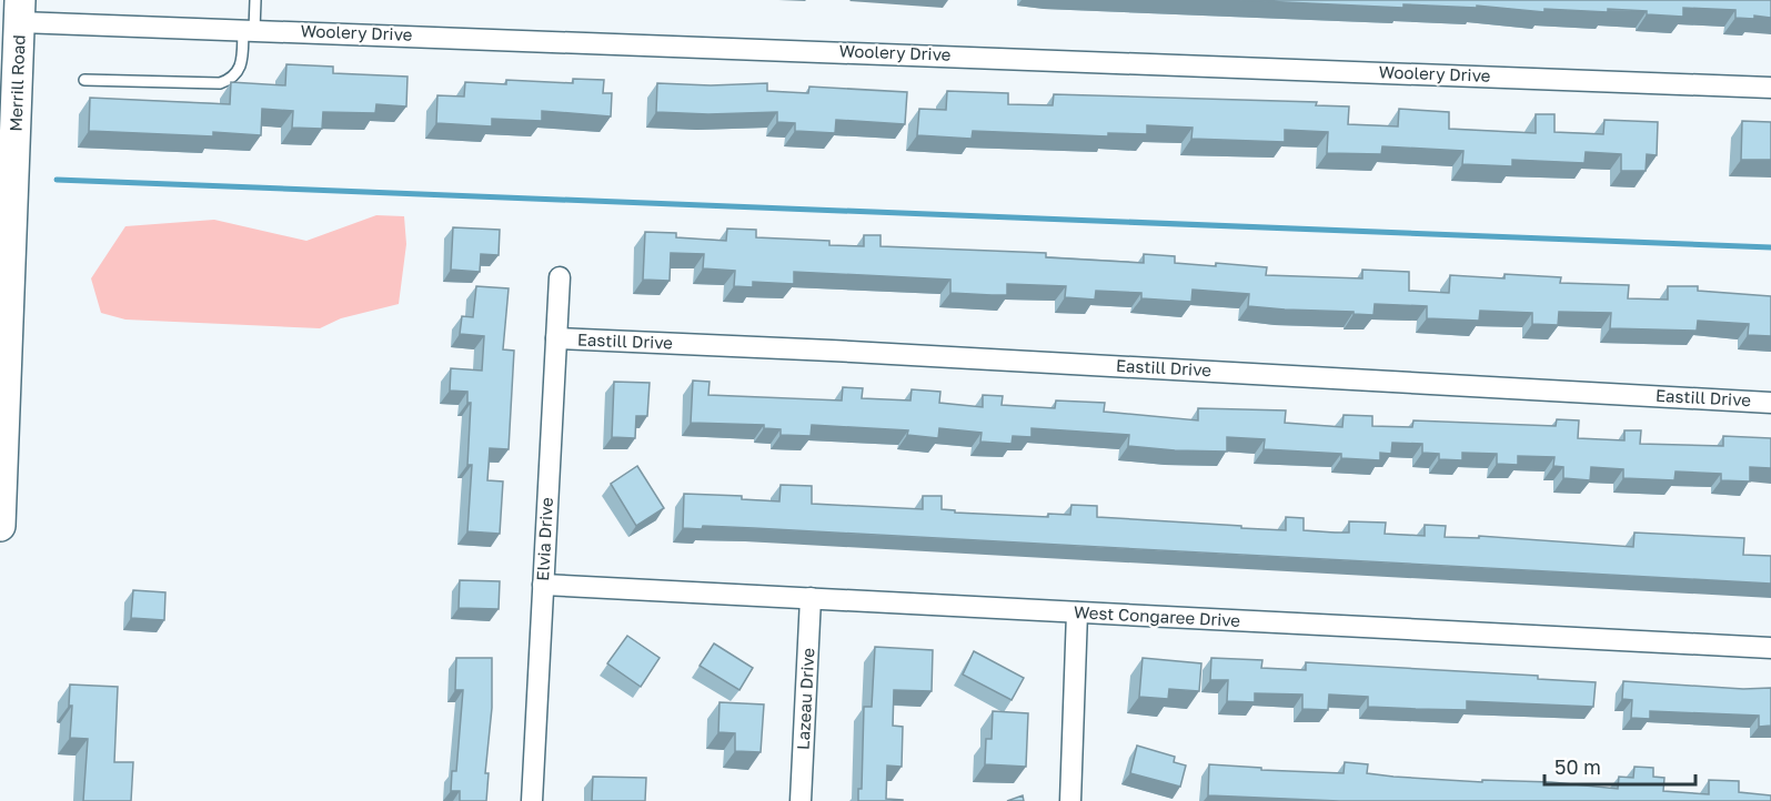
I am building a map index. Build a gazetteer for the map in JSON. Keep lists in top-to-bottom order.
{
  "streets": {
    "main road": ["Merrill Road"],
    "street": [
      "Woolery Drive",
      "Eastill Drive",
      "Elvia Drive",
      "West Congaree Drive",
      "Lazeau Drive"
    ]
  },
  "crossings": [
    ["Woolery Drive", "Merrill Road"],
    ["Eastill Drive", "Elvia Drive"],
    ["Elvia Drive", "West Congaree Drive"],
    ["West Congaree Drive", "Lazeau Drive"]
  ],
  "scale_bar": "50 m"
}
